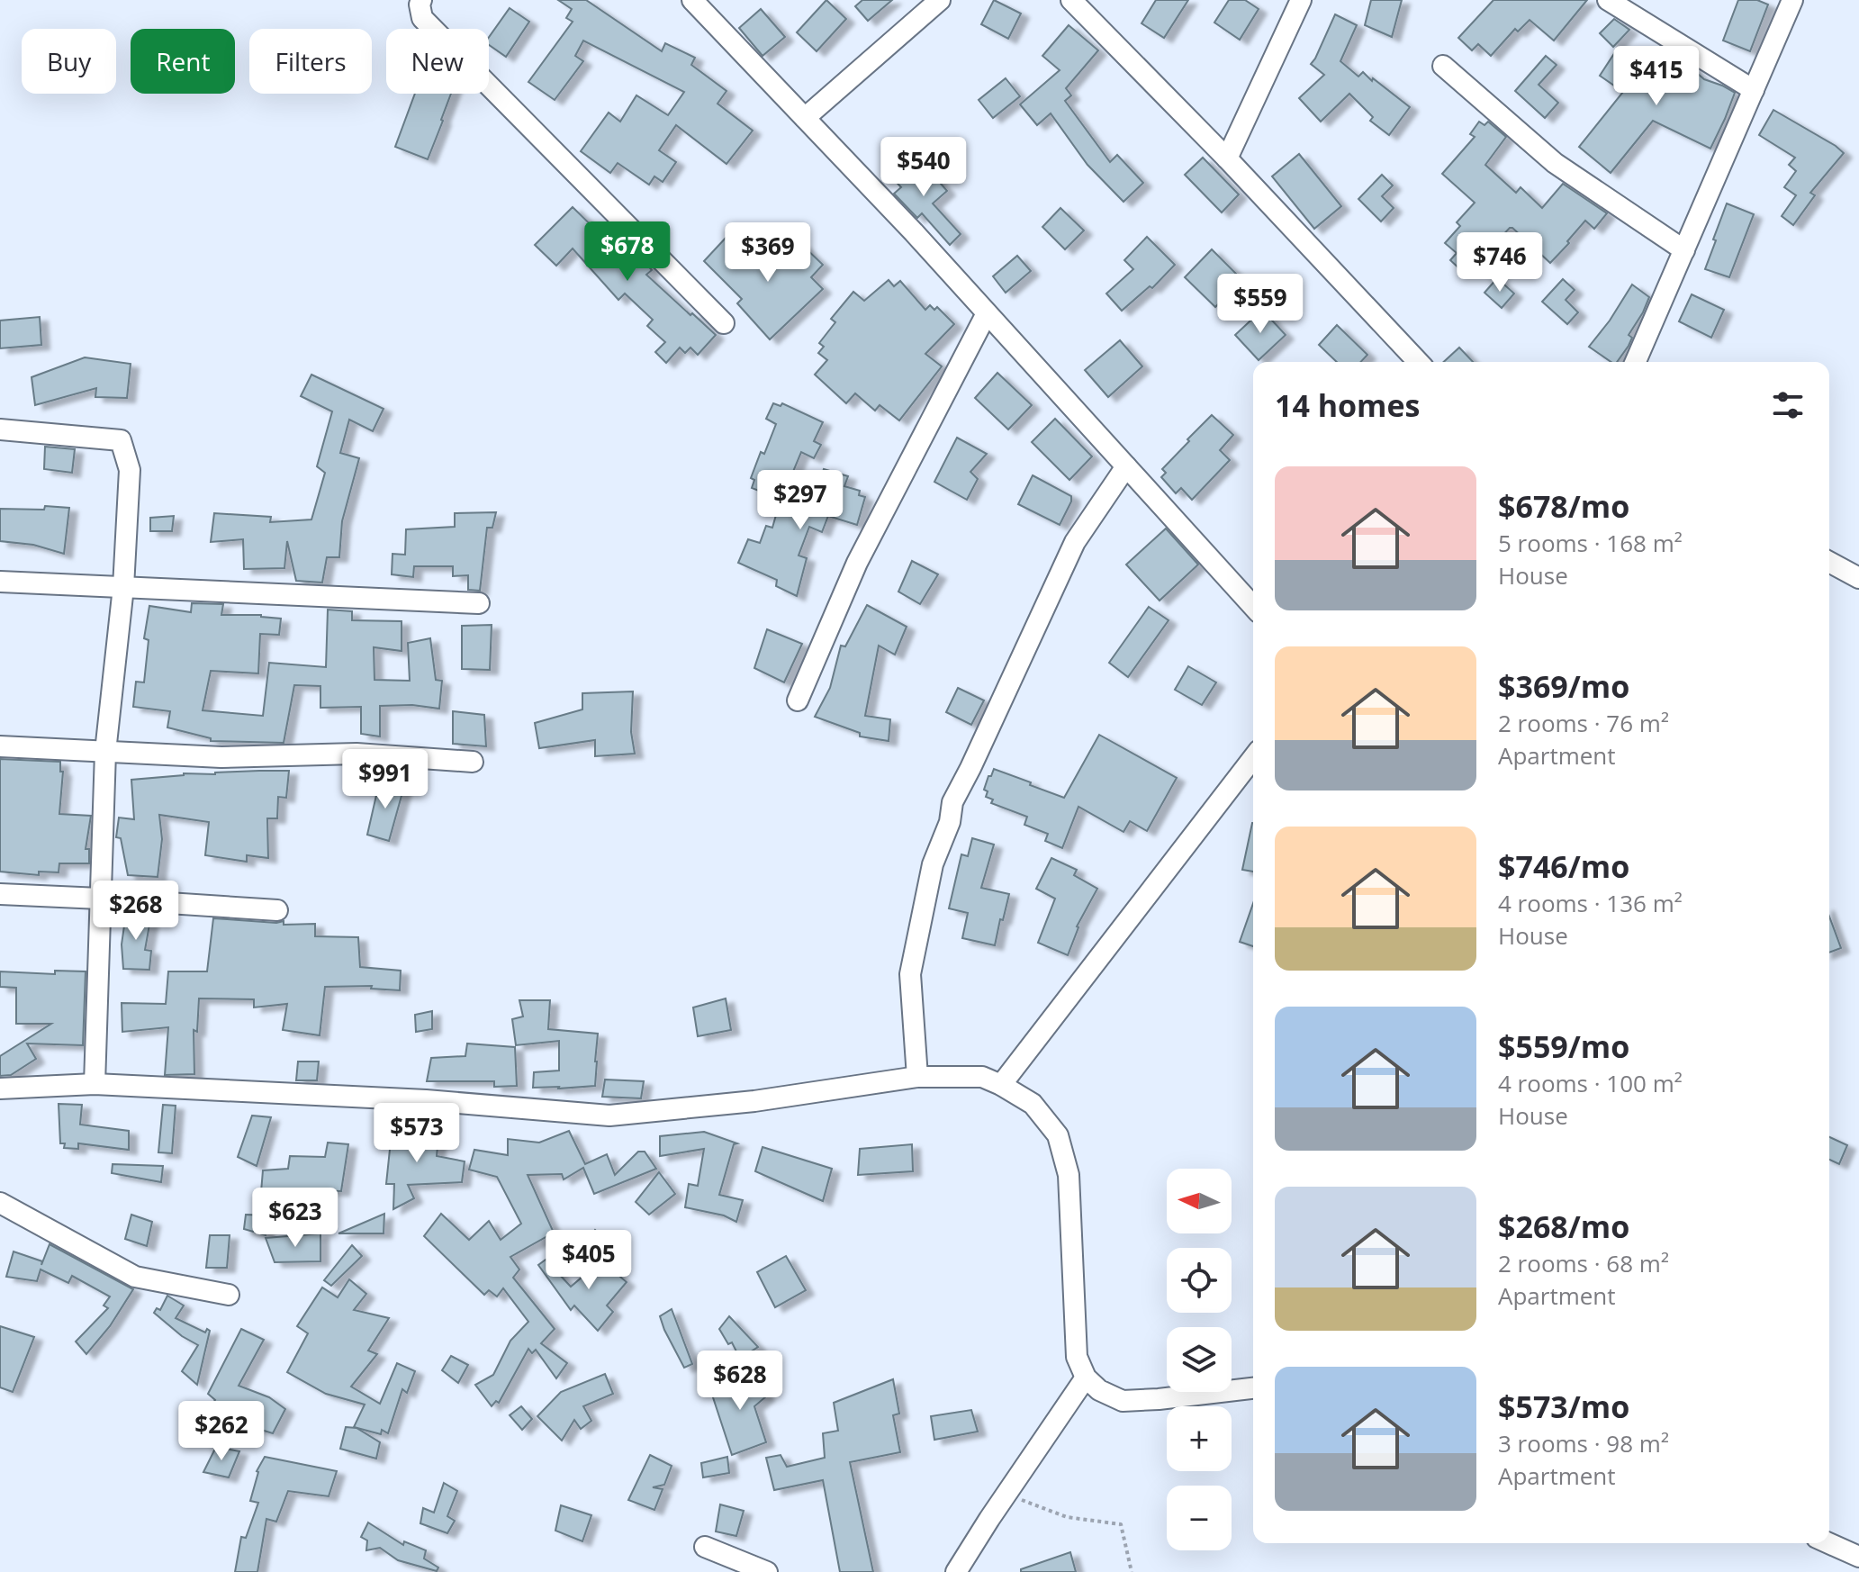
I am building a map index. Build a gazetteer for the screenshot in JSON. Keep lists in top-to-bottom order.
{
  "north": "left",
  "page": {
    "chip": [
      "Buy",
      "Rent",
      "Filters",
      "New"
    ],
    "price": [
      "$415",
      "$540",
      "$678",
      "$369",
      "$746",
      "$559",
      "$297",
      "$991",
      "$268",
      "$573",
      "$623",
      "$405",
      "$628",
      "$262"
    ],
    "heading": "14 homes",
    "list": [
      {
        "name": "$678/mo",
        "note": "5 rooms · 168 m² · House"
      },
      {
        "name": "$369/mo",
        "note": "2 rooms · 76 m² · Apartment"
      },
      {
        "name": "$746/mo",
        "note": "4 rooms · 136 m² · House"
      },
      {
        "name": "$559/mo",
        "note": "4 rooms · 100 m² · House"
      },
      {
        "name": "$268/mo",
        "note": "2 rooms · 68 m² · Apartment"
      },
      {
        "name": "$573/mo",
        "note": "3 rooms · 98 m² · Apartment"
      }
    ],
    "map_buttons": ["+", "−"]
  }
}
